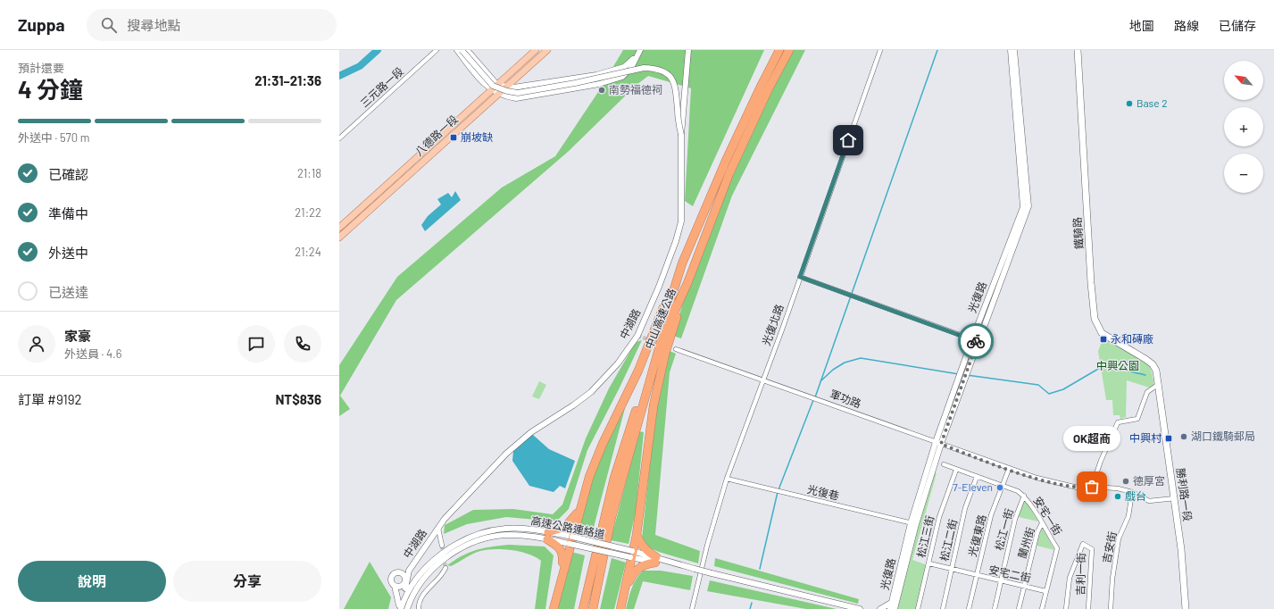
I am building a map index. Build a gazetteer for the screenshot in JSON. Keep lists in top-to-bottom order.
{
  "streets": {
    "highway": ["中山高速公路"],
    "main road": ["八德路一段", "鐵騎路", "勝利路一段"],
    "street": [
      "三元路一段",
      "光復路",
      "中湖路",
      "光復北路",
      "軍功路",
      "光復巷",
      "安宅一街",
      "高速公路連絡道",
      "松江一街",
      "光復東路",
      "松江三街",
      "松江二街",
      "蘭州街",
      "吉安街",
      "安宅二街",
      "吉利一街"
    ]
  },
  "crossings": [
    ["鐵騎路", "勝利路一段"],
    ["光復路", "軍功路"],
    ["光復路", "光復巷"],
    ["光復北路", "軍功路"],
    ["光復北路", "光復巷"],
    ["軍功路", "勝利路一段"],
    ["軍功路", "光復東路"],
    ["軍功路", "吉安街"],
    ["安宅一街", "松江一街"],
    ["安宅一街", "光復東路"],
    ["安宅一街", "松江三街"],
    ["安宅一街", "松江二街"],
    ["安宅一街", "蘭州街"],
    ["安宅一街", "安宅二街"],
    ["松江一街", "安宅二街"],
    ["光復東路", "安宅二街"],
    ["松江三街", "安宅二街"],
    ["松江二街", "安宅二街"],
    ["蘭州街", "安宅二街"]
  ],
  "parks": ["中興公園"],
  "places": {
    "other": [
      "南勢福德祠",
      "Base 2",
      "湖口鐵騎郵局",
      "德厚宮",
      "OK超商",
      "7-Eleven",
      "戲台"
    ],
    "transit": ["崩坡缺", "永和磚廠", "中興村"]
  },
  "north": "top left",
  "page": {
    "header": "Zuppa",
    "search": "搜尋地點",
    "nav": ["地圖", "路線", "已儲存"],
    "heading": ["4 分鐘", "預計還要", "21:31–21:36"],
    "panel": [
      "家豪",
      "外送員 · 4.6",
      "訂單 #9192",
      "NT$836"
    ],
    "map_buttons": ["+", "−"],
    "bar": "外送中 · 570 m",
    "list": [
      ["已確認", "21:18"],
      ["準備中", "21:22"],
      ["外送中", "21:24"],
      "已送達"
    ],
    "bubble": "OK超商",
    "buttons": ["說明", "分享"]
  }
}
